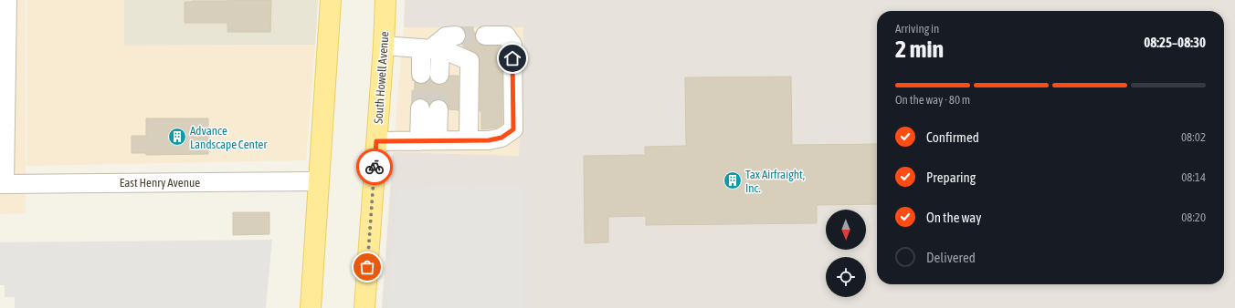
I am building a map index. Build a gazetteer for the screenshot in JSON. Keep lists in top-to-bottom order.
{
  "streets": {
    "main road": ["South Howell Avenue"],
    "street": ["East Henry Avenue"]
  },
  "places": {
    "building": ["Advance Landscape Center", "Tax Airfraight, Inc."]
  },
  "north": "bottom",
  "page": {
    "heading": ["2 min", "Arriving in", "08:25–08:30"],
    "bar": "On the way · 80 m",
    "list": [
      ["Confirmed", "08:02"],
      ["Preparing", "08:14"],
      ["On the way", "08:20"],
      "Delivered"
    ]
  }
}
